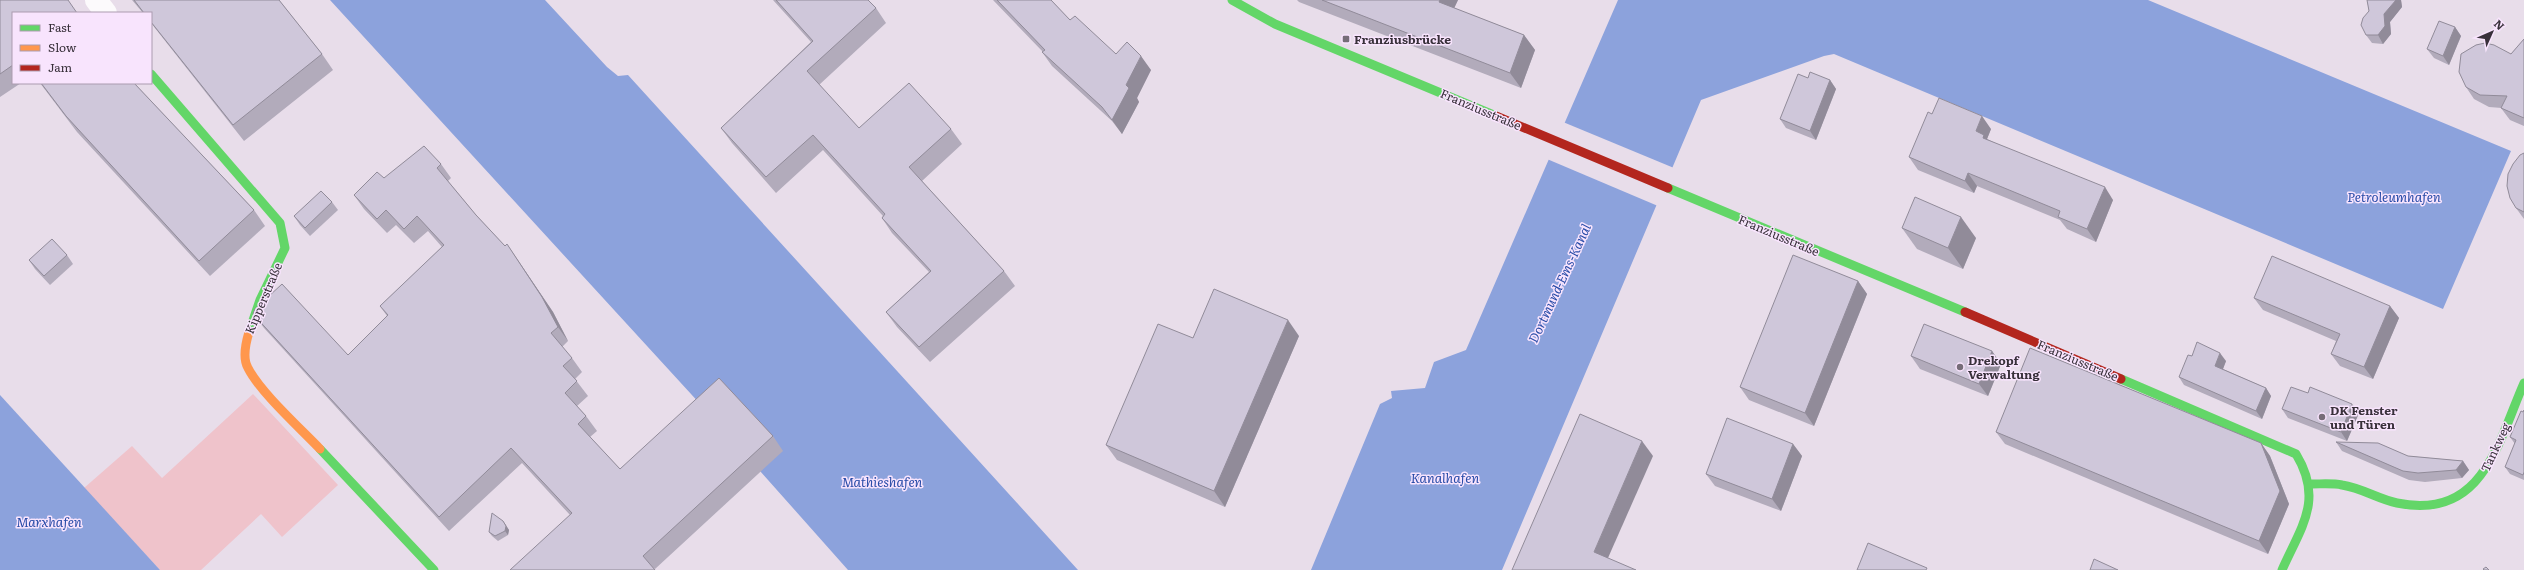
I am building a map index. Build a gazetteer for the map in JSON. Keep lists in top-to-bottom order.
{
  "streets": {
    "main road": ["Franziusstraße", "Kipperstraße", "Tankweg"]
  },
  "crossings": [
    ["Franziusstraße", "Tankweg"]
  ],
  "water": [
    "Petroleumhafen",
    "Dortmund-Ems-Kanal",
    "Kanalhafen",
    "Mathieshafen",
    "Marxhafen"
  ],
  "places": {
    "transit": ["Franziusbrücke"],
    "other": ["Drekopf Verwaltung", "DK Fenster und Türen"]
  },
  "legend": ["Fast", "Slow", "Jam"],
  "north": "top right"
}
